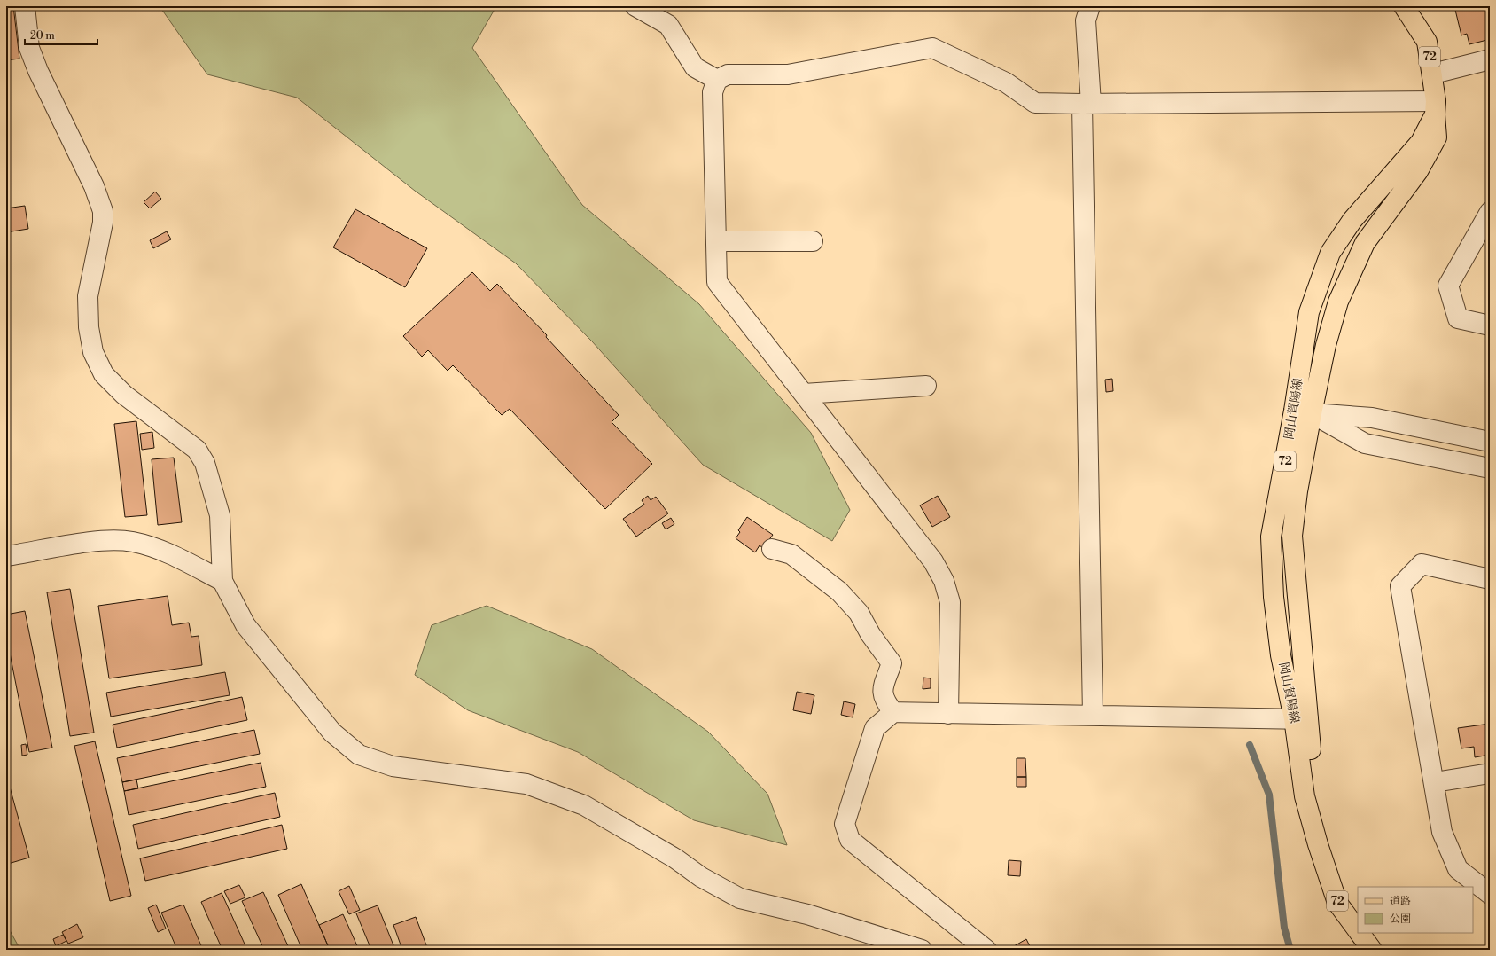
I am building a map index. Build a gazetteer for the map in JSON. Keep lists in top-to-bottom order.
{
  "streets": {
    "main road": ["72", "岡山賀陽線"]
  },
  "legend": ["道路", "公園"],
  "scale_bar": "20 m"
}
